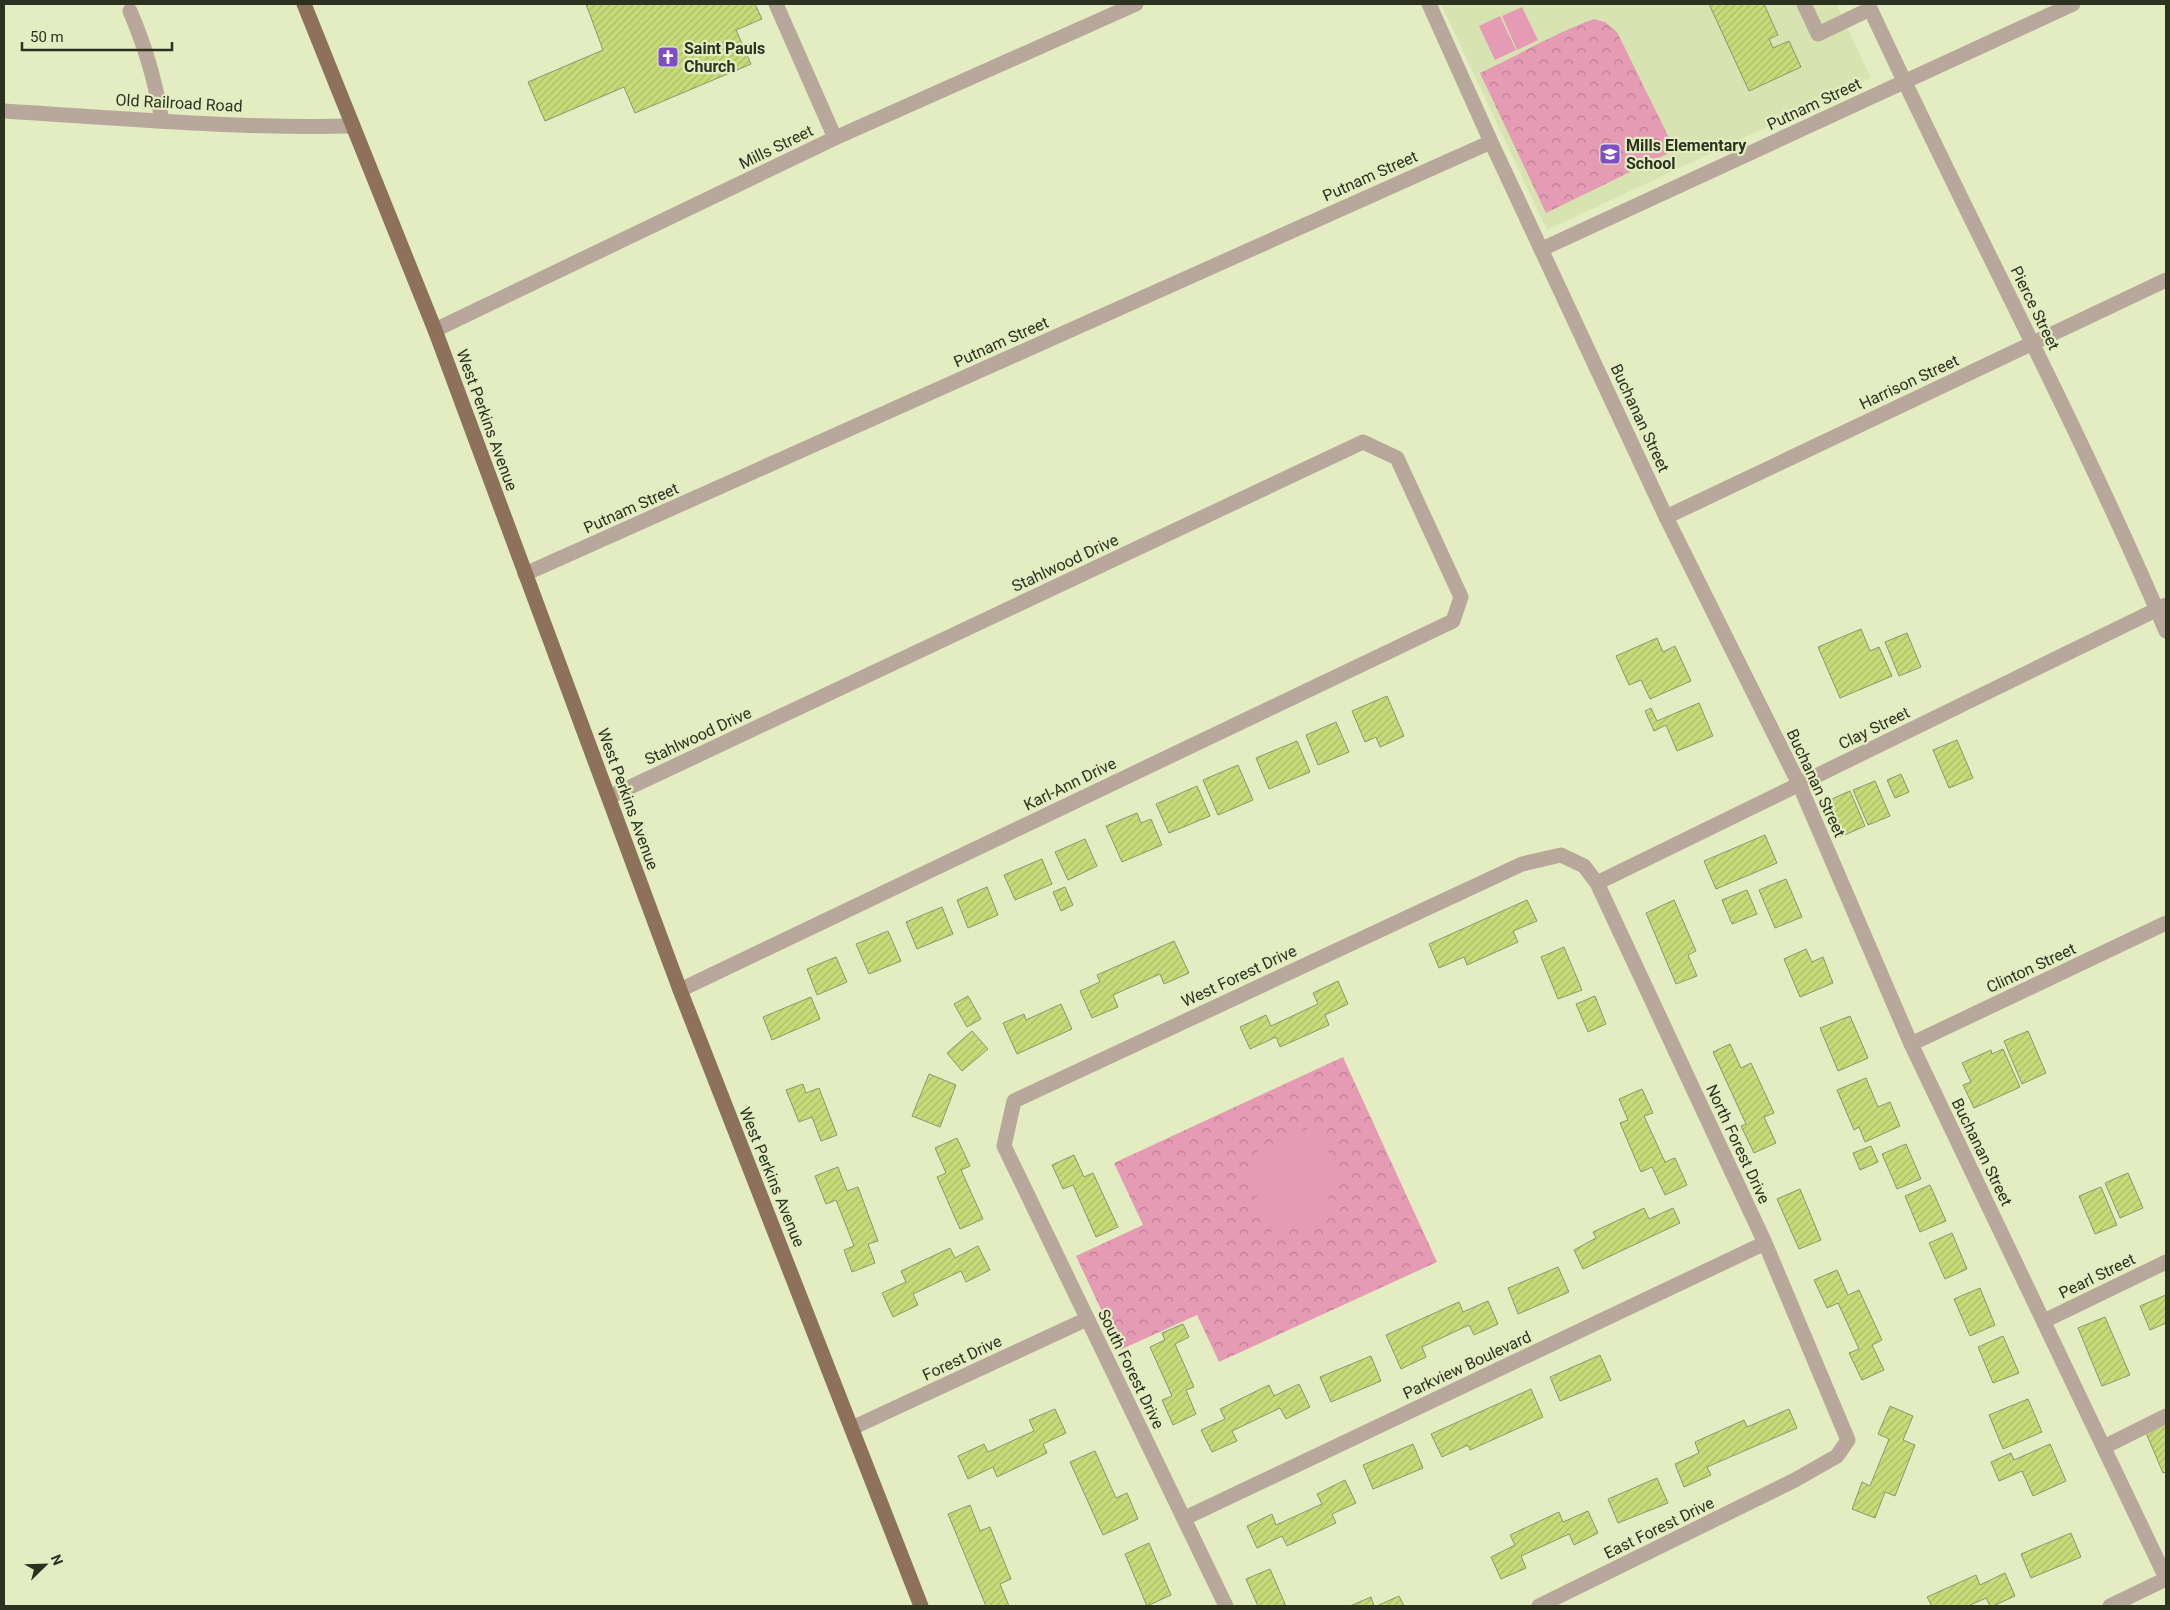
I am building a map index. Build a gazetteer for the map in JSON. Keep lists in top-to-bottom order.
{
  "streets": {
    "main road": ["West Perkins Avenue"],
    "street": [
      "Old Railroad Road",
      "Putnam Street",
      "Mills Street",
      "Pierce Street",
      "Harrison Street",
      "Buchanan Street",
      "Stahlwood Drive",
      "Clay Street",
      "Karl-Ann Drive",
      "Clinton Street",
      "West Forest Drive",
      "North Forest Drive",
      "Pearl Street",
      "Forest Drive",
      "Parkview Boulevard",
      "South Forest Drive",
      "East Forest Drive"
    ]
  },
  "crossings": [
    ["Old Railroad Road", "West Perkins Avenue"],
    ["Putnam Street", "Pierce Street"],
    ["Putnam Street", "Buchanan Street"],
    ["Putnam Street", "West Perkins Avenue"],
    ["Mills Street", "West Perkins Avenue"],
    ["Pierce Street", "Harrison Street"],
    ["Pierce Street", "Clay Street"],
    ["Harrison Street", "Buchanan Street"],
    ["Buchanan Street", "Clay Street"],
    ["Buchanan Street", "Clinton Street"],
    ["Buchanan Street", "Pearl Street"],
    ["West Perkins Avenue", "Stahlwood Drive"],
    ["West Perkins Avenue", "Karl-Ann Drive"],
    ["West Perkins Avenue", "Forest Drive"],
    ["Stahlwood Drive", "Karl-Ann Drive"],
    ["Clay Street", "North Forest Drive"],
    ["West Forest Drive", "North Forest Drive"],
    ["West Forest Drive", "South Forest Drive"],
    ["North Forest Drive", "Parkview Boulevard"],
    ["North Forest Drive", "East Forest Drive"],
    ["Forest Drive", "South Forest Drive"],
    ["Parkview Boulevard", "South Forest Drive"]
  ],
  "places": {
    "church": ["Saint Pauls Church"],
    "school or university": ["Mills Elementary School"]
  },
  "scale_bar": "50 m",
  "north": "top right"
}
